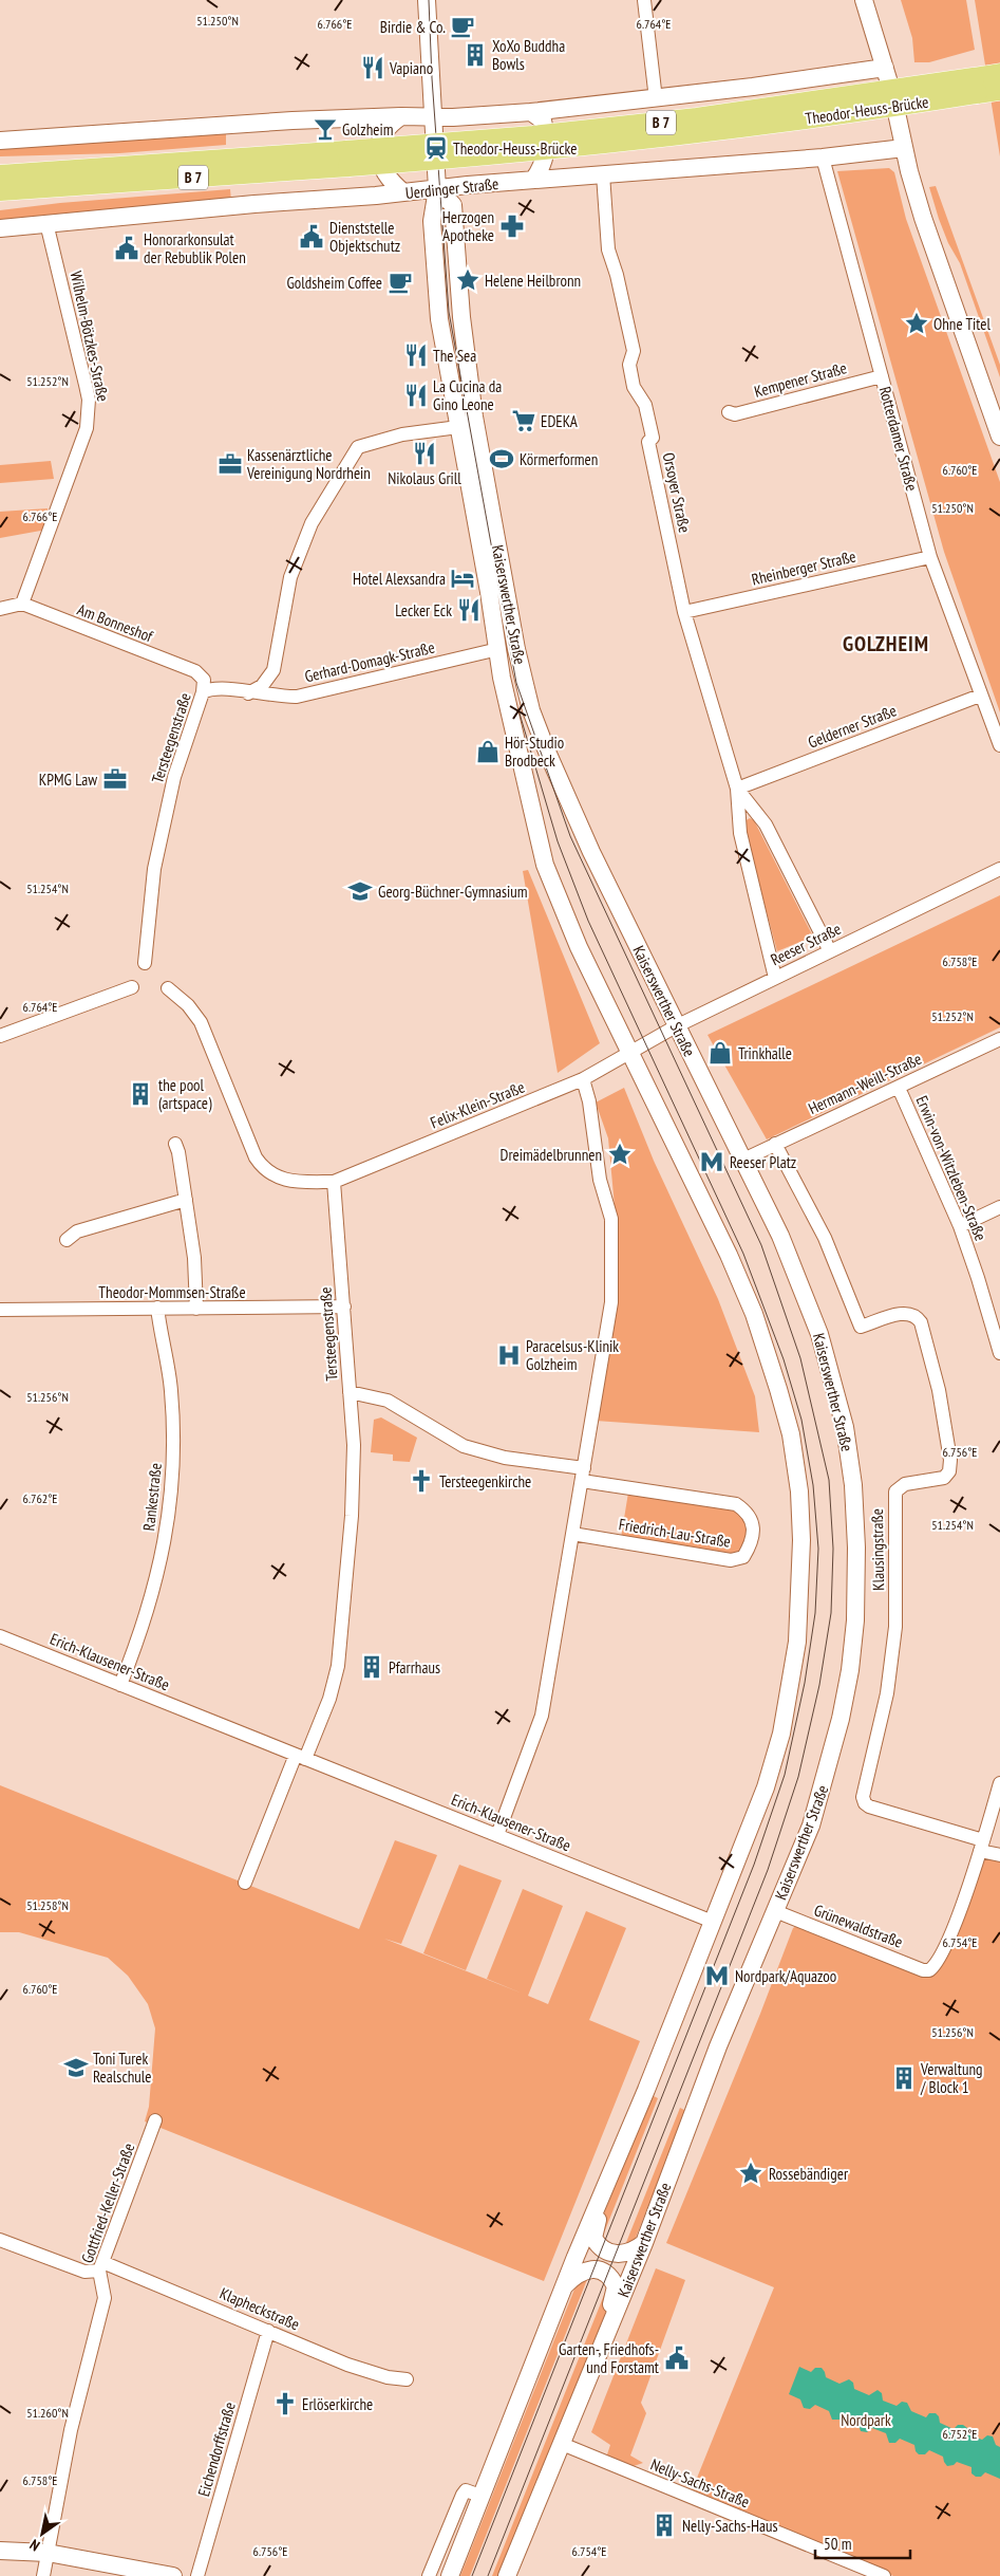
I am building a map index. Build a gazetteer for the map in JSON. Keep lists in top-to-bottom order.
{
  "streets": {
    "main road": ["Theodor-Heuss-Brücke", "B 7"],
    "street": [
      "Uerdinger Straße",
      "Wilhelm-Bötzkes-Straße",
      "Kempener Straße",
      "Rotterdamer Straße",
      "Orsoyer Straße",
      "Rheinberger Straße",
      "Kaiserswerther Straße",
      "Am Bonneshof",
      "Gerhard-Domagk-Straße",
      "Gelderner Straße",
      "Tersteegenstraße",
      "Reeser Straße",
      "Hermann-Weill-Straße",
      "Felix-Klein-Straße",
      "Erwin-von-Witzleben-Straße",
      "Theodor-Mommsen-Straße",
      "Rankestraße",
      "Friedrich-Lau-Straße",
      "Klausingstraße",
      "Erich-Klausener-Straße",
      "Grünewaldstraße",
      "Gottfried-Keller-Straße",
      "Klapheckstraße",
      "Eichendorffstraße",
      "Nelly-Sachs-Straße"
    ]
  },
  "crossings": [
    ["Theodor-Heuss-Brücke", "B 7"],
    ["Uerdinger Straße", "Wilhelm-Bötzkes-Straße"],
    ["Uerdinger Straße", "Rotterdamer Straße"],
    ["Uerdinger Straße", "Orsoyer Straße"],
    ["Uerdinger Straße", "Kaiserswerther Straße"],
    ["Wilhelm-Bötzkes-Straße", "Am Bonneshof"],
    ["Kempener Straße", "Rotterdamer Straße"],
    ["Rotterdamer Straße", "Rheinberger Straße"],
    ["Rotterdamer Straße", "Gelderner Straße"],
    ["Orsoyer Straße", "Rheinberger Straße"],
    ["Orsoyer Straße", "Gelderner Straße"],
    ["Orsoyer Straße", "Reeser Straße"],
    ["Kaiserswerther Straße", "Gerhard-Domagk-Straße"],
    ["Kaiserswerther Straße", "Reeser Straße"],
    ["Kaiserswerther Straße", "Hermann-Weill-Straße"],
    ["Kaiserswerther Straße", "Felix-Klein-Straße"],
    ["Kaiserswerther Straße", "Erich-Klausener-Straße"],
    ["Kaiserswerther Straße", "Grünewaldstraße"],
    ["Kaiserswerther Straße", "Nelly-Sachs-Straße"],
    ["Am Bonneshof", "Tersteegenstraße"],
    ["Gerhard-Domagk-Straße", "Tersteegenstraße"],
    ["Tersteegenstraße", "Felix-Klein-Straße"],
    ["Tersteegenstraße", "Theodor-Mommsen-Straße"],
    ["Tersteegenstraße", "Friedrich-Lau-Straße"],
    ["Tersteegenstraße", "Erich-Klausener-Straße"],
    ["Reeser Straße", "Felix-Klein-Straße"],
    ["Hermann-Weill-Straße", "Erwin-von-Witzleben-Straße"],
    ["Hermann-Weill-Straße", "Klausingstraße"],
    ["Theodor-Mommsen-Straße", "Rankestraße"],
    ["Rankestraße", "Erich-Klausener-Straße"],
    ["Klausingstraße", "Grünewaldstraße"],
    ["Gottfried-Keller-Straße", "Klapheckstraße"],
    ["Klapheckstraße", "Eichendorffstraße"]
  ],
  "districts": ["GOLZHEIM"],
  "parks": ["Nordpark"],
  "places": {
    "cafe": ["Birdie & Co.", "Goldsheim Coffee"],
    "building": [
      "XoXo Buddha Bowls",
      "the pool (artspace)",
      "Pfarrhaus",
      "Verwaltung / Block 1",
      "Nelly-Sachs-Haus"
    ],
    "restaurant": [
      "Vapiano",
      "The Sea",
      "La Cucina da Gino Leone",
      "Nikolaus Grill",
      "Lecker Eck"
    ],
    "bar": ["Golzheim"],
    "station": ["Theodor-Heuss-Brücke"],
    "pharmacy": ["Herzogen Apotheke"],
    "public building": ["Dienststelle Objektschutz", "Honorarkonsulat der Rebublik Polen", "Garten-, Friedhofs- und Forstamt"],
    "place": [
      "Helene Heilbronn",
      "Ohne Titel",
      "Dreimädelbrunnen",
      "Rossebändiger"
    ],
    "supermarket": ["EDEKA"],
    "sports": ["Körmerformen"],
    "office": ["Kassenärztliche Vereinigung Nordrhein", "KPMG Law"],
    "hotel": ["Hotel Alexsandra"],
    "shop": ["Hör-Studio Brodbeck", "Trinkhalle"],
    "school or university": ["Georg-Büchner-Gymnasium", "Toni Turek Realschule"],
    "metro station": ["Reeser Platz", "Nordpark/Aquazoo"],
    "hospital": ["Paracelsus-Klinik Golzheim"],
    "church": ["Tersteegenkirche", "Erlöserkirche"]
  },
  "scale_bar": "50 m",
  "north": "bottom left",
  "coordinates": [
    "51.250°N",
    "6.766°E",
    "6.764°E",
    "51.252°N",
    "6.760°E",
    "51.254°N",
    "6.758°E",
    "51.256°N",
    "6.756°E",
    "6.762°E",
    "51.258°N",
    "6.754°E",
    "51.260°N",
    "6.752°E"
  ]
}
